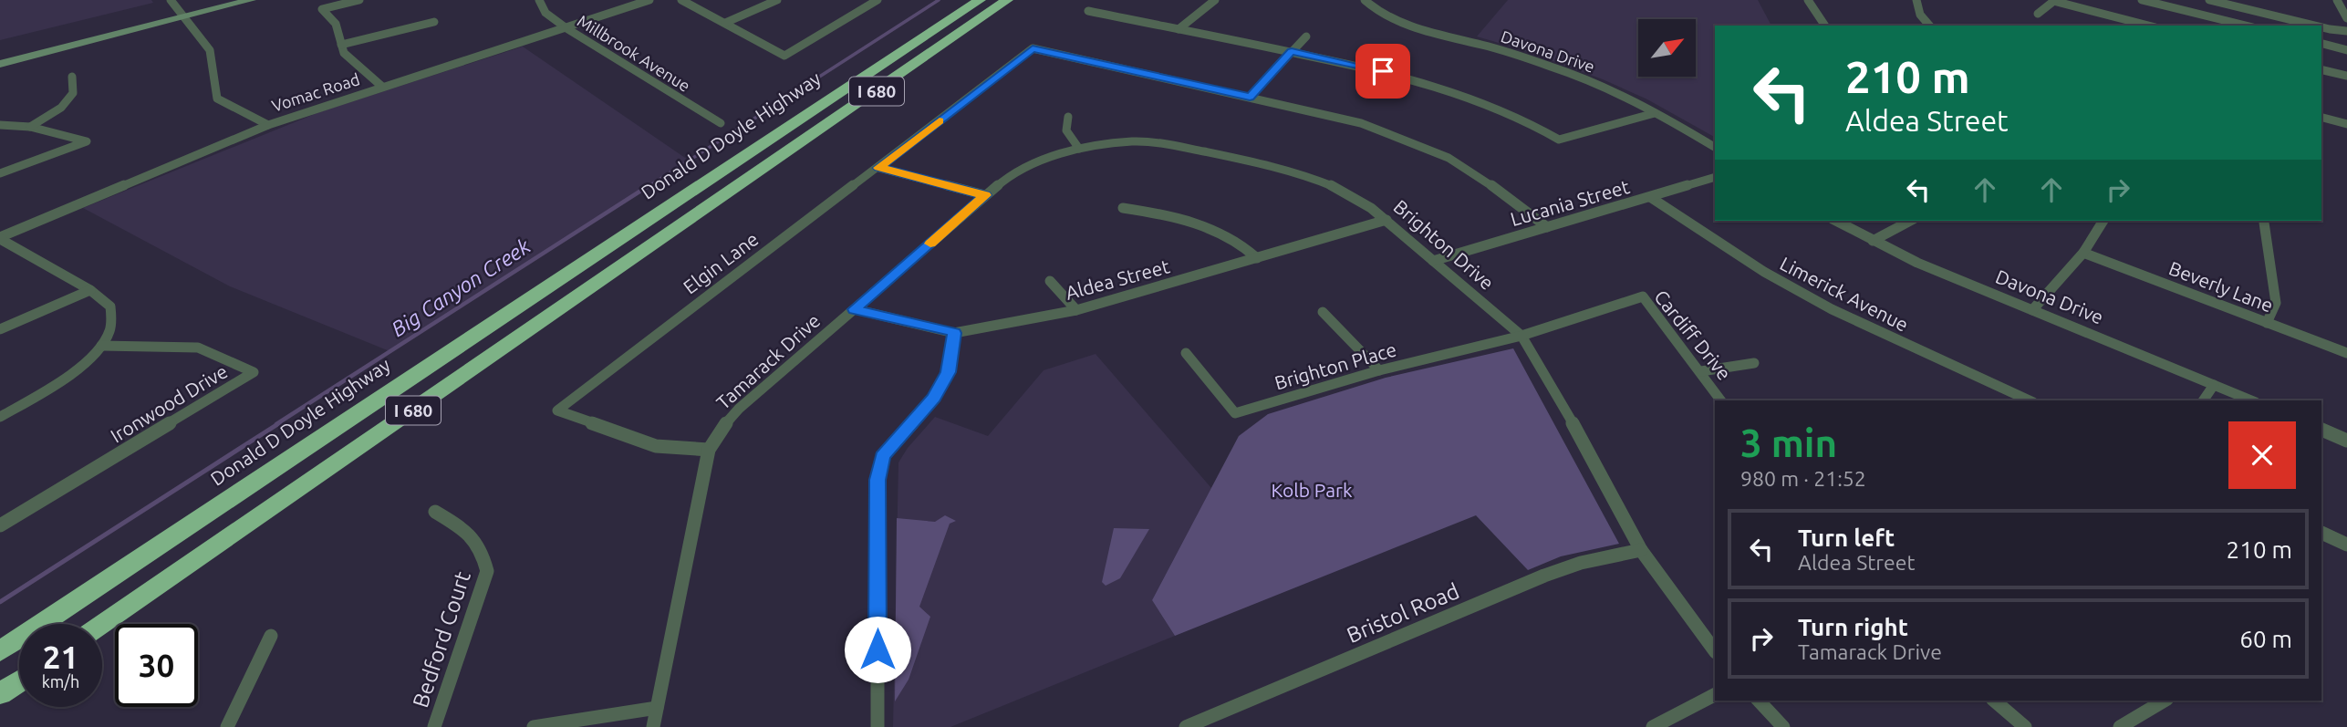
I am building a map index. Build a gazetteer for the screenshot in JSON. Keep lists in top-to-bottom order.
{
  "streets": {
    "highway": ["I 680", "Donald D Doyle Highway"],
    "street": [
      "Davona Drive",
      "Millbrook Avenue",
      "Vomac Road",
      "Lucania Street",
      "Brighton Drive",
      "Elgin Lane",
      "Aldea Street",
      "Beverly Lane",
      "Limerick Avenue",
      "Cardiff Drive",
      "Tamarack Drive",
      "Brighton Place",
      "Ironwood Drive",
      "Bristol Road",
      "Bedford Court"
    ]
  },
  "crossings": [
    ["Millbrook Avenue", "Vomac Road"],
    ["Lucania Street", "Brighton Drive"],
    ["Lucania Street", "Limerick Avenue"],
    ["Brighton Drive", "Aldea Street"],
    ["Brighton Drive", "Cardiff Drive"],
    ["Brighton Drive", "Tamarack Drive"],
    ["Brighton Drive", "Brighton Place"],
    ["Brighton Drive", "Bristol Road"],
    ["Elgin Lane", "Tamarack Drive"],
    ["Aldea Street", "Tamarack Drive"],
    ["Cardiff Drive", "Brighton Place"]
  ],
  "water": ["Big Canyon Creek"],
  "parks": ["Kolb Park"],
  "north": "top right",
  "page": {
    "turn": ["210 m", "Aldea Street"],
    "heading": ["3 min", "980 m · 21:52"],
    "list": [
      {
        "name": "Turn left",
        "note": "Aldea Street",
        "value": "210 m"
      },
      {
        "name": "Turn right",
        "note": "Tamarack Drive",
        "value": "60 m"
      }
    ],
    "speed": "21 km/h",
    "limit": "30"
  }
}
